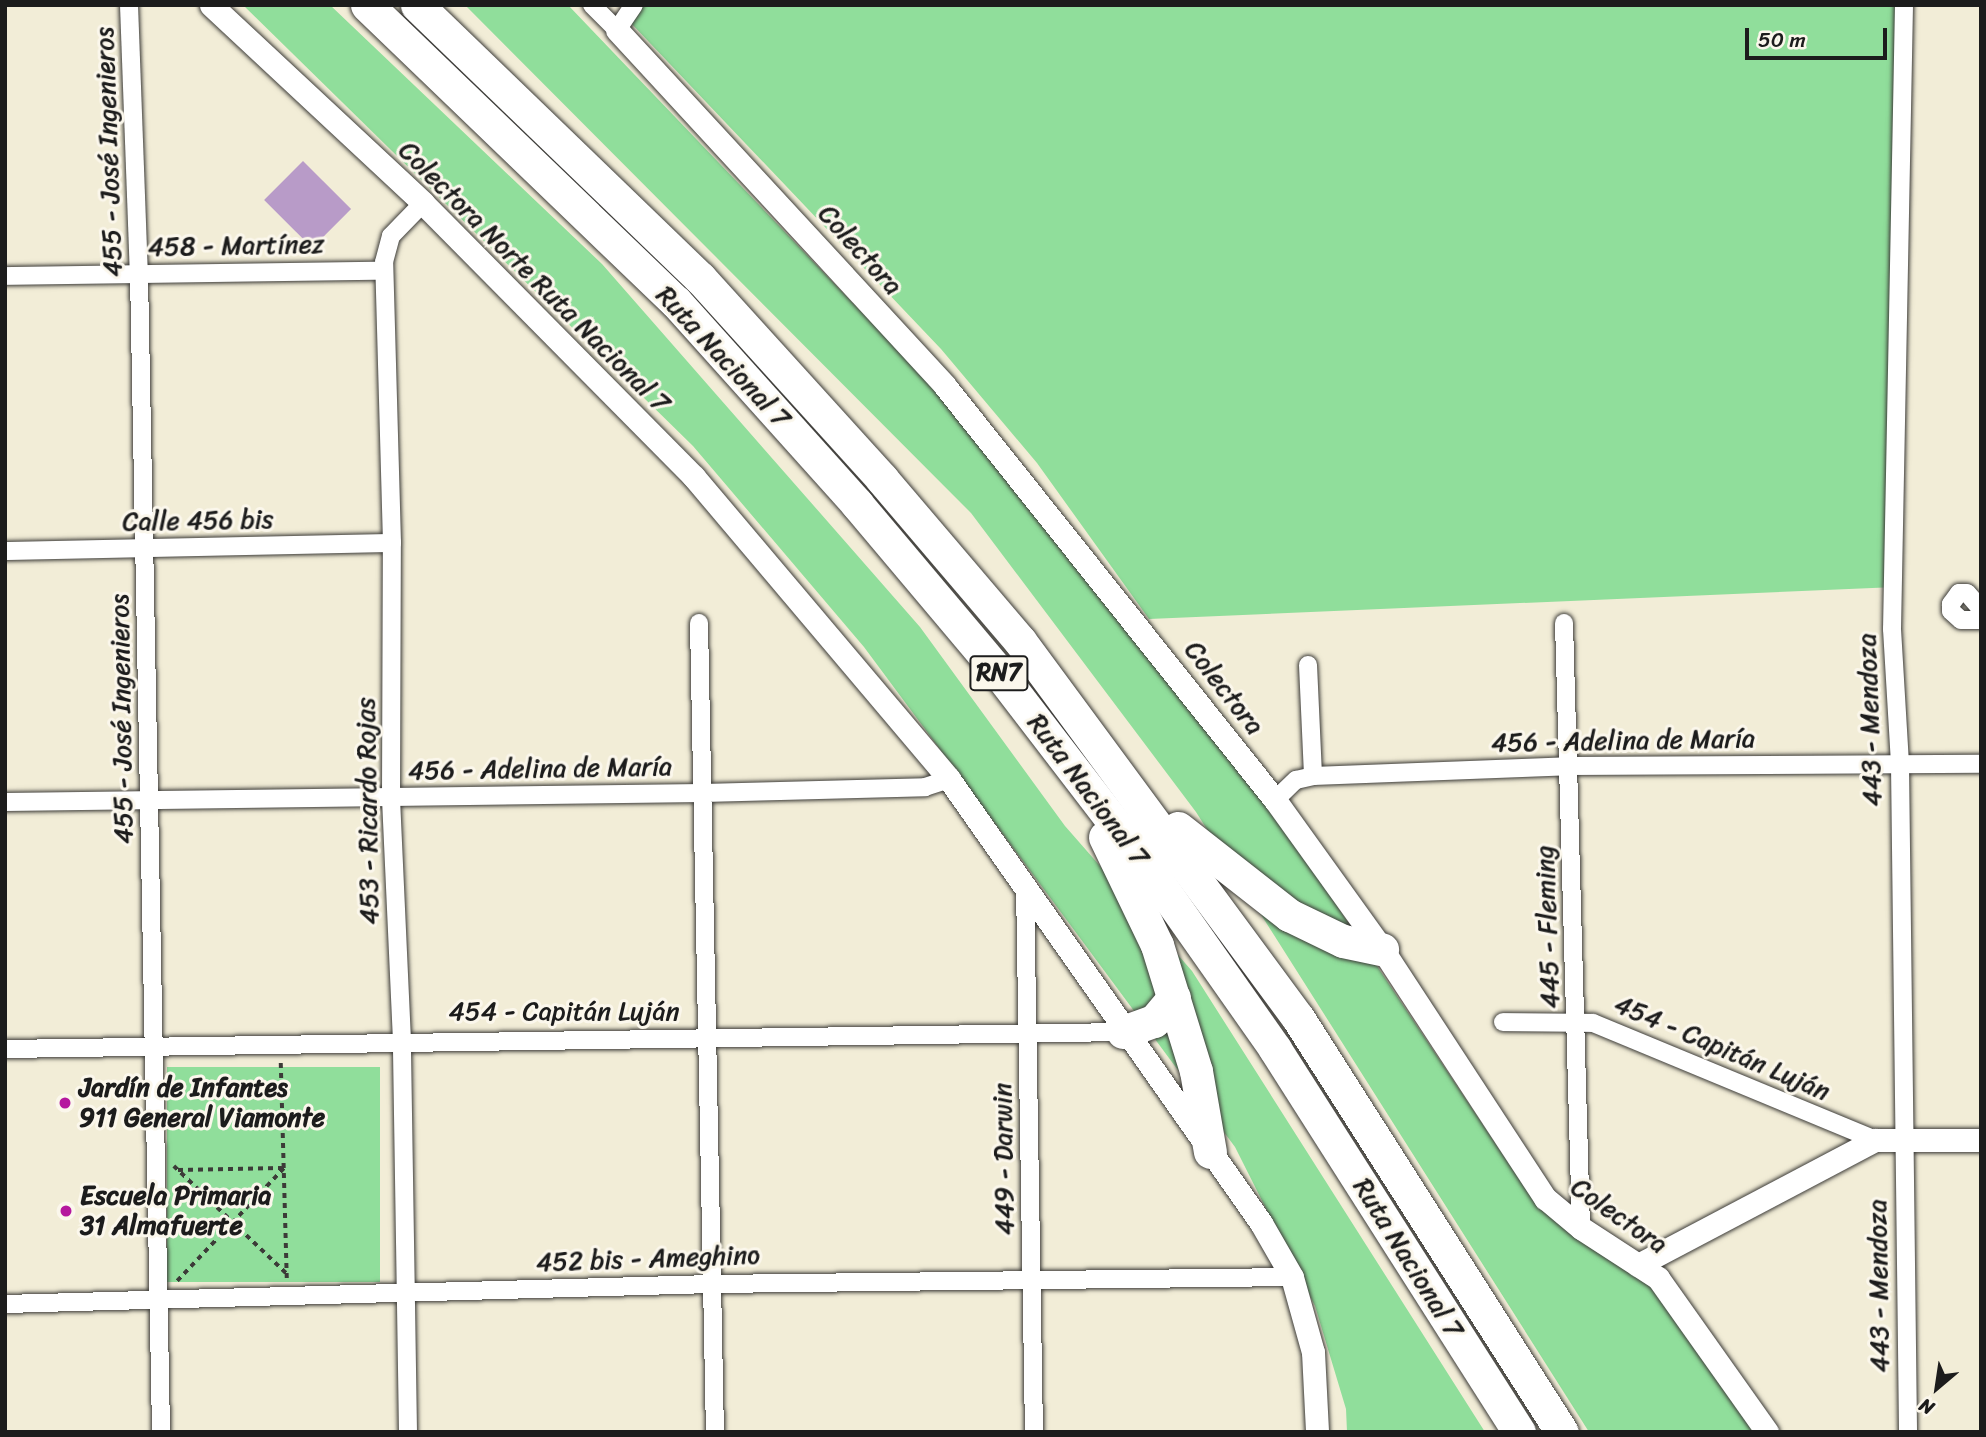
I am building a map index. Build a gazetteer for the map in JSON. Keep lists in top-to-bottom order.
{
  "streets": {
    "highway": ["Ruta Nacional 7", "RN7"],
    "street": [
      "455 - José Ingenieros",
      "458 - Martínez",
      "Colectora",
      "Colectora Norte Ruta Nacional 7",
      "Calle 456 bis",
      "443 - Mendoza",
      "456 - Adelina de María",
      "453 - Ricardo Rojas",
      "445 - Fleming",
      "454 - Capitán Luján",
      "449 - Darwin",
      "452 bis - Ameghino"
    ]
  },
  "crossings": [
    ["455 - José Ingenieros", "458 - Martínez"],
    ["455 - José Ingenieros", "Calle 456 bis"],
    ["455 - José Ingenieros", "456 - Adelina de María"],
    ["455 - José Ingenieros", "454 - Capitán Luján"],
    ["455 - José Ingenieros", "452 bis - Ameghino"],
    ["458 - Martínez", "453 - Ricardo Rojas"],
    ["Colectora", "456 - Adelina de María"],
    ["Colectora", "445 - Fleming"],
    ["Colectora Norte Ruta Nacional 7", "456 - Adelina de María"],
    ["Colectora Norte Ruta Nacional 7", "453 - Ricardo Rojas"],
    ["Calle 456 bis", "453 - Ricardo Rojas"],
    ["443 - Mendoza", "456 - Adelina de María"],
    ["456 - Adelina de María", "453 - Ricardo Rojas"],
    ["456 - Adelina de María", "445 - Fleming"],
    ["453 - Ricardo Rojas", "454 - Capitán Luján"],
    ["453 - Ricardo Rojas", "452 bis - Ameghino"],
    ["445 - Fleming", "454 - Capitán Luján"],
    ["454 - Capitán Luján", "449 - Darwin"],
    ["449 - Darwin", "452 bis - Ameghino"]
  ],
  "places": ["Jardín de Infantes 911 General Viamonte", "Escuela Primaria 31 Almafuerte"],
  "scale_bar": "50 m",
  "north": "bottom left"
}
